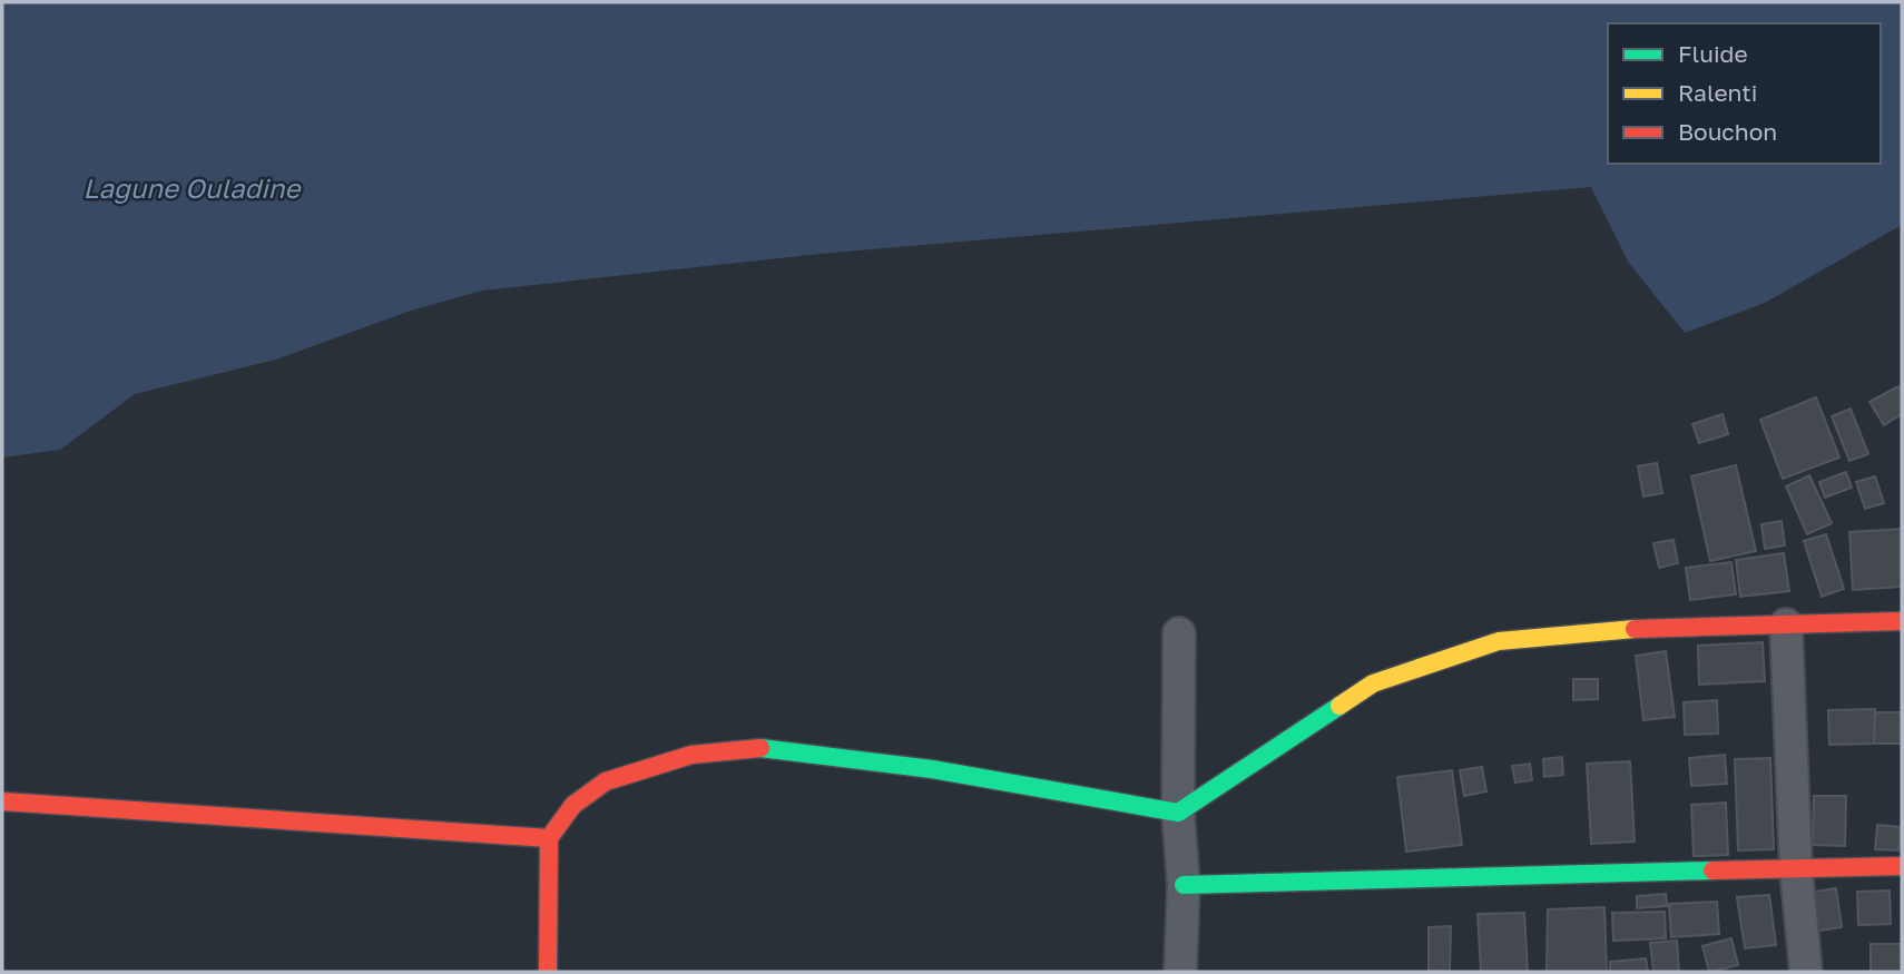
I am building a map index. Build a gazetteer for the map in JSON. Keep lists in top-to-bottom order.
{
  "water": ["Lagune Ouladine"],
  "legend": ["Fluide", "Ralenti", "Bouchon"]
}
